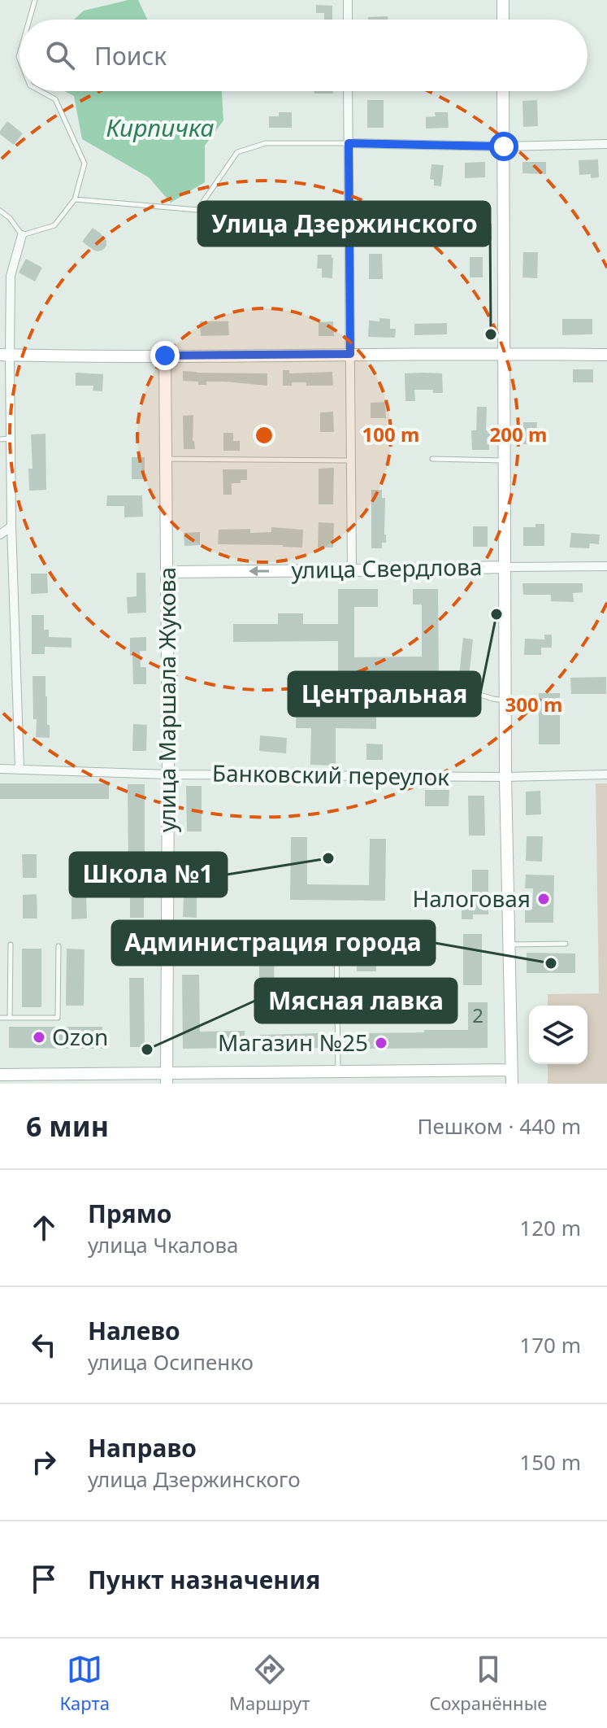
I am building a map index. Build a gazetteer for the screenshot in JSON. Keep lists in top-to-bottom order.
{
  "streets": {
    "street": ["улица Свердлова", "улица Маршала Жукова", "Банковский переулок"]
  },
  "crossings": [
    ["улица Свердлова", "улица Маршала Жукова"],
    ["улица Маршала Жукова", "Банковский переулок"]
  ],
  "one_way": ["улица Свердлова"],
  "water": ["Кирпичка"],
  "places": [
    "Улица Дзержинского",
    "Центральная",
    "Школа №1",
    "Налоговая",
    "Администрация города",
    "Ozon",
    "Магазин №25",
    "Мясная лавка"
  ],
  "house_numbers": ["2"],
  "page": {
    "search": "Поиск",
    "heading": ["6 мин", "Пешком · 440 m"],
    "list": [
      ["Прямо", "улица Чкалова", "120 m"],
      ["Налево", "улица Осипенко", "170 m"],
      ["Направо", "улица Дзержинского", "150 m"],
      "Пункт назначения"
    ],
    "nav": ["Карта", "Маршрут", "Сохранённые"]
  },
  "rings": ["100 m", "200 m", "300 m"]
}
